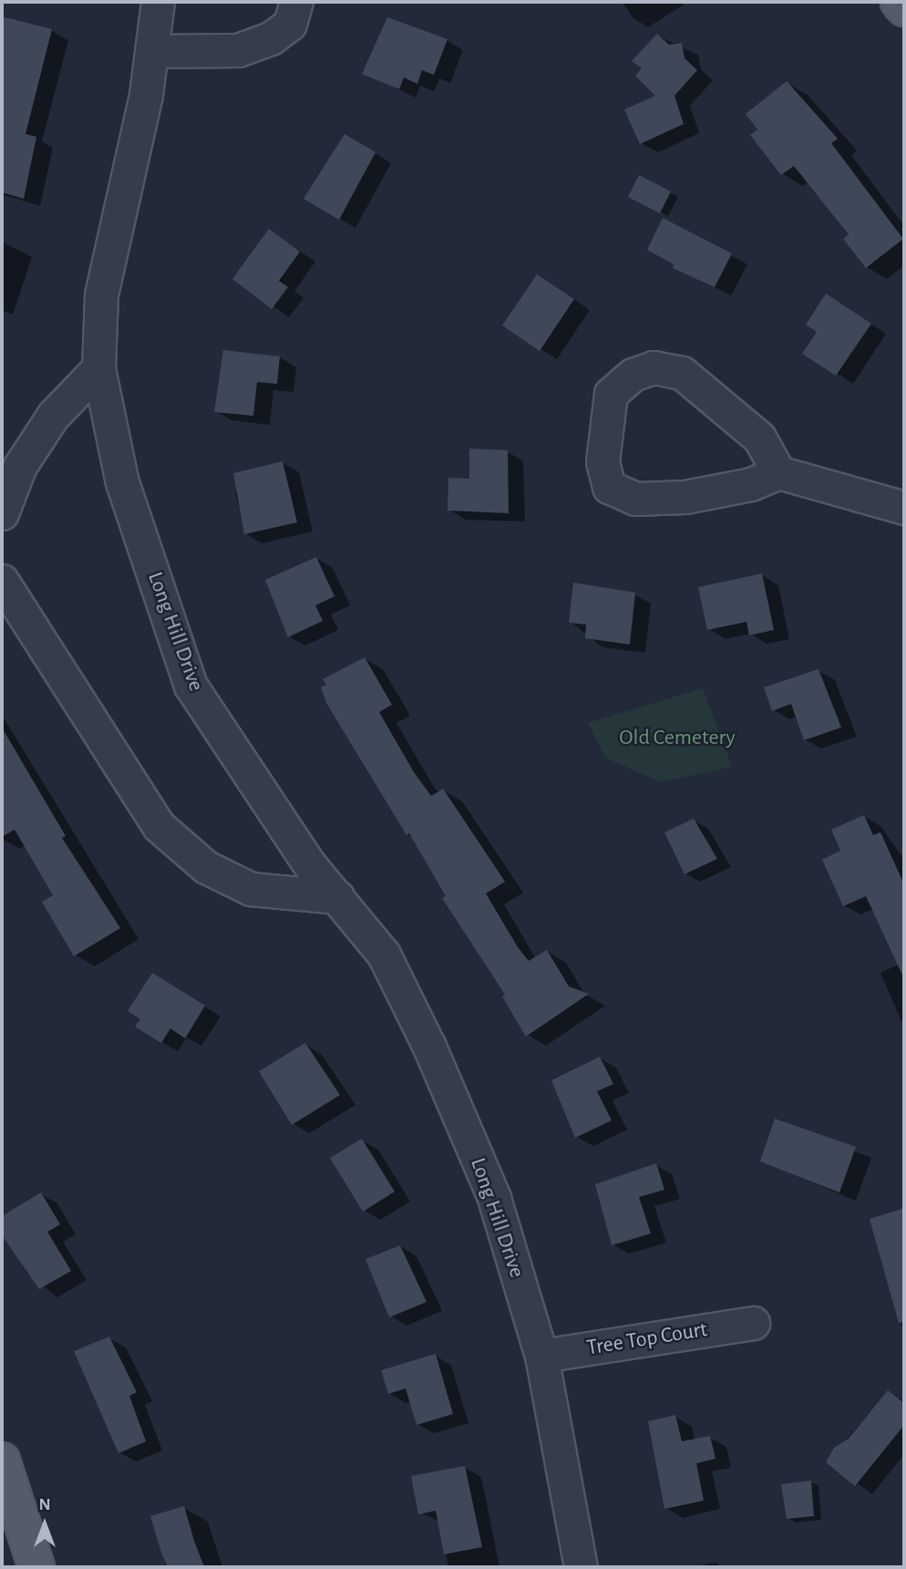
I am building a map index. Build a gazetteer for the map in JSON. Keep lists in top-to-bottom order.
{
  "streets": {
    "street": ["Long Hill Drive", "Tree Top Court"]
  },
  "crossings": [
    ["Long Hill Drive", "Tree Top Court"]
  ],
  "parks": ["Old Cemetery"],
  "north": "top"
}
